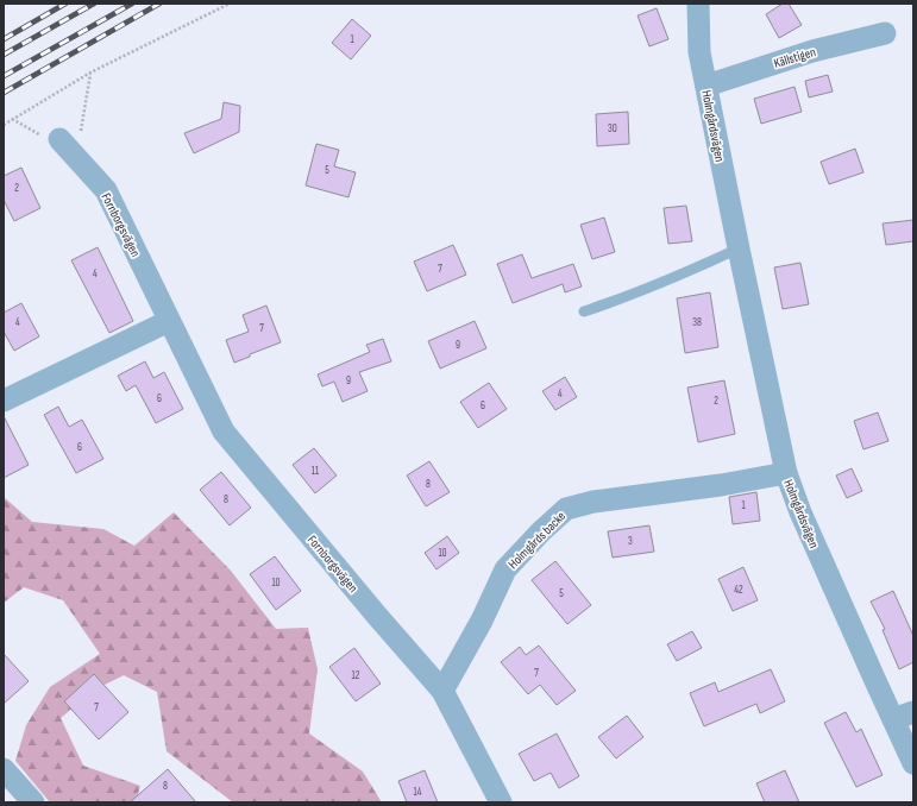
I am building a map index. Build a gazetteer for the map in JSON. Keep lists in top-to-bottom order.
{
  "streets": {
    "street": [
      "Källstigen",
      "Holmgårdsvägen",
      "Fornborgsvägen",
      "Holmgårds backe"
    ]
  },
  "crossings": [
    ["Källstigen", "Holmgårdsvägen"],
    ["Holmgårdsvägen", "Holmgårds backe"],
    ["Fornborgsvägen", "Holmgårds backe"]
  ],
  "house_numbers": [
    "1",
    "30",
    "5",
    "2",
    "7",
    "4",
    "4",
    "38",
    "7",
    "9",
    "9",
    "4",
    "6",
    "2",
    "6",
    "6",
    "11",
    "8",
    "8",
    "1",
    "3",
    "10",
    "10",
    "42",
    "5",
    "7",
    "12",
    "7",
    "8",
    "14"
  ]
}
